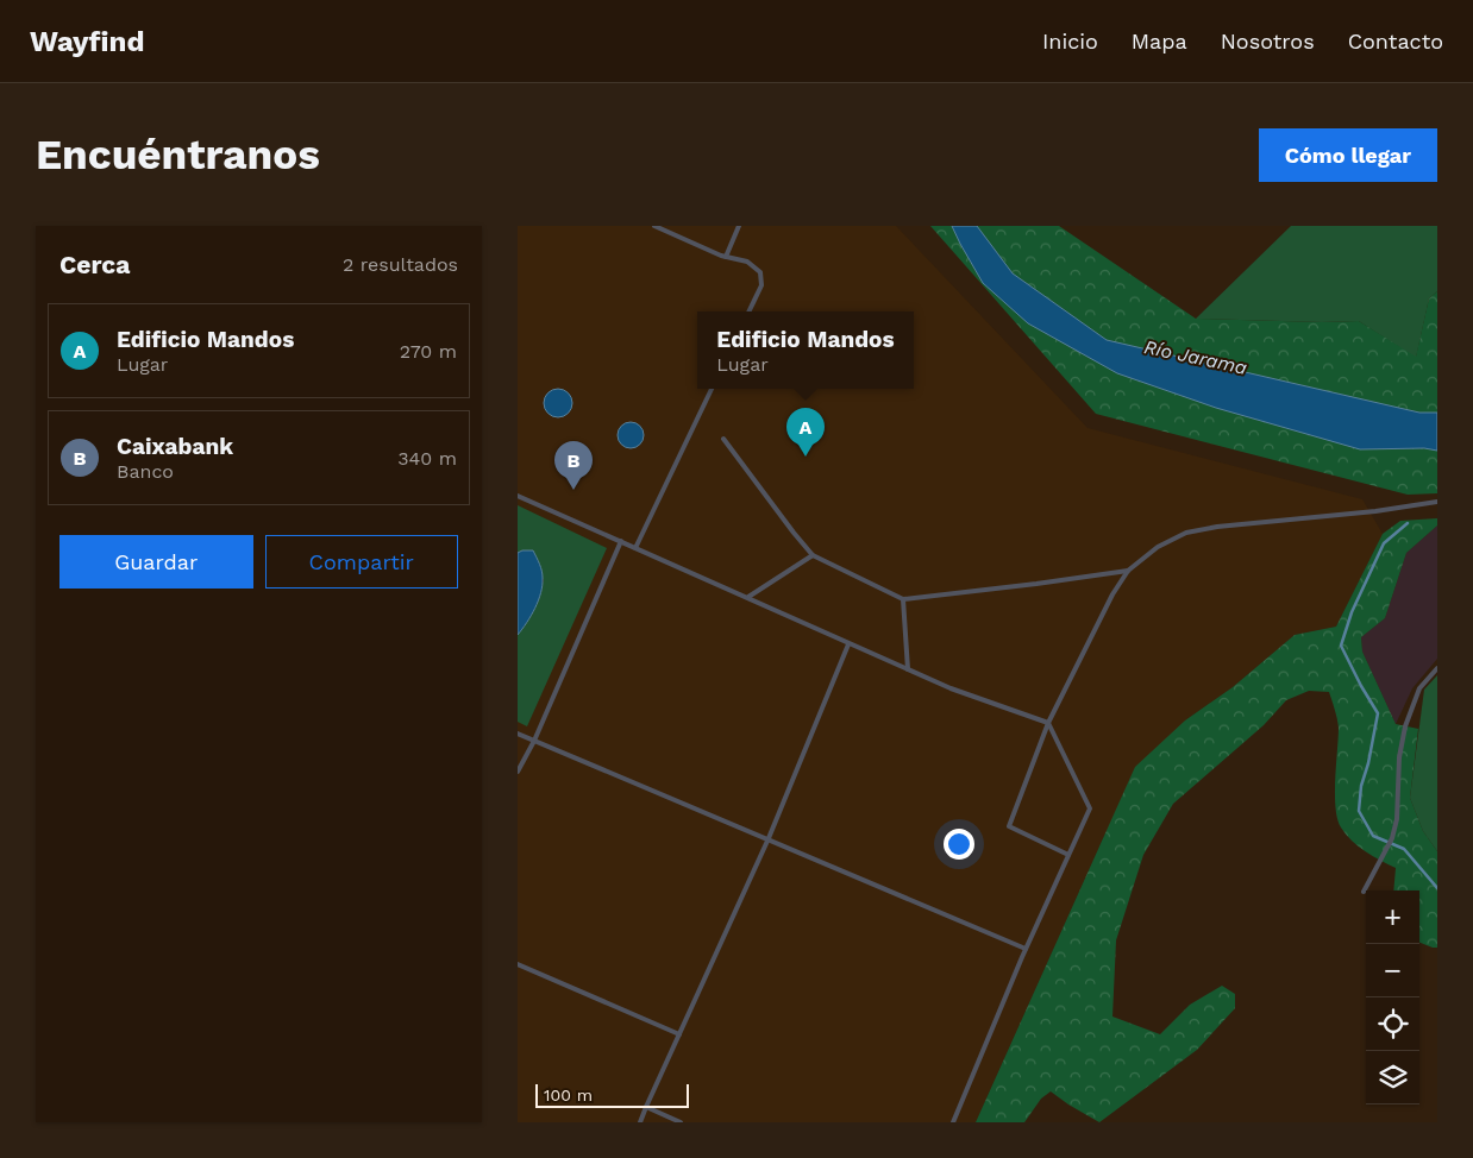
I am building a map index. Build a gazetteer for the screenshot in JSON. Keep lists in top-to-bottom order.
{
  "water": ["Río Jarama"],
  "scale_bar": "100 m",
  "page": {
    "header": "Wayfind",
    "nav": [
      "Inicio",
      "Mapa",
      "Nosotros",
      "Contacto"
    ],
    "buttons": [
      "Cómo llegar",
      ["Guardar", "Compartir"]
    ],
    "title": "Encuéntranos",
    "heading": ["Cerca", "2 resultados"],
    "list": [
      {
        "mark": "A",
        "name": "Edificio Mandos",
        "note": "Lugar",
        "value": "270 m"
      },
      {
        "mark": "B",
        "name": "Caixabank",
        "note": "Banco",
        "value": "340 m"
      }
    ],
    "popup": ["Edificio Mandos", "Lugar"],
    "pins": ["A", "B"],
    "map_buttons": ["+", "−"],
    "scale": "100 m"
  }
}
